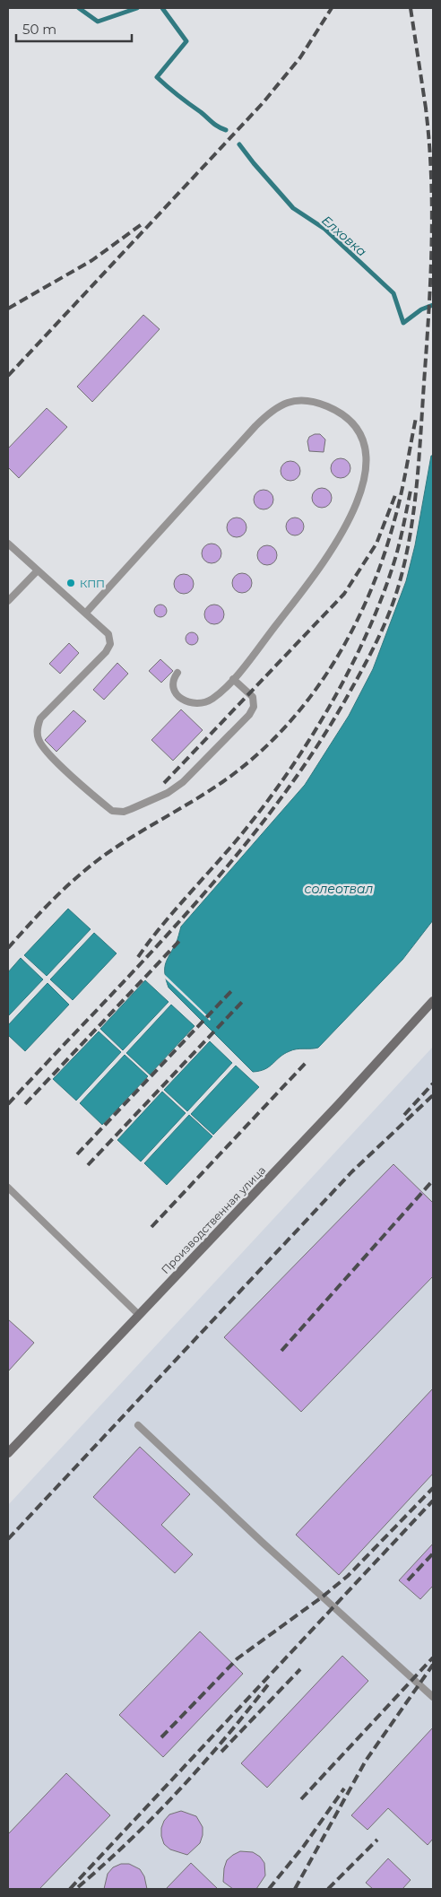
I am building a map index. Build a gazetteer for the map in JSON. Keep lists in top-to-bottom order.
{
  "streets": {
    "main road": ["Производственная улица"]
  },
  "water": ["Елховка", "солеотвал"],
  "places": ["КПП"],
  "scale_bar": "50 m"
}
